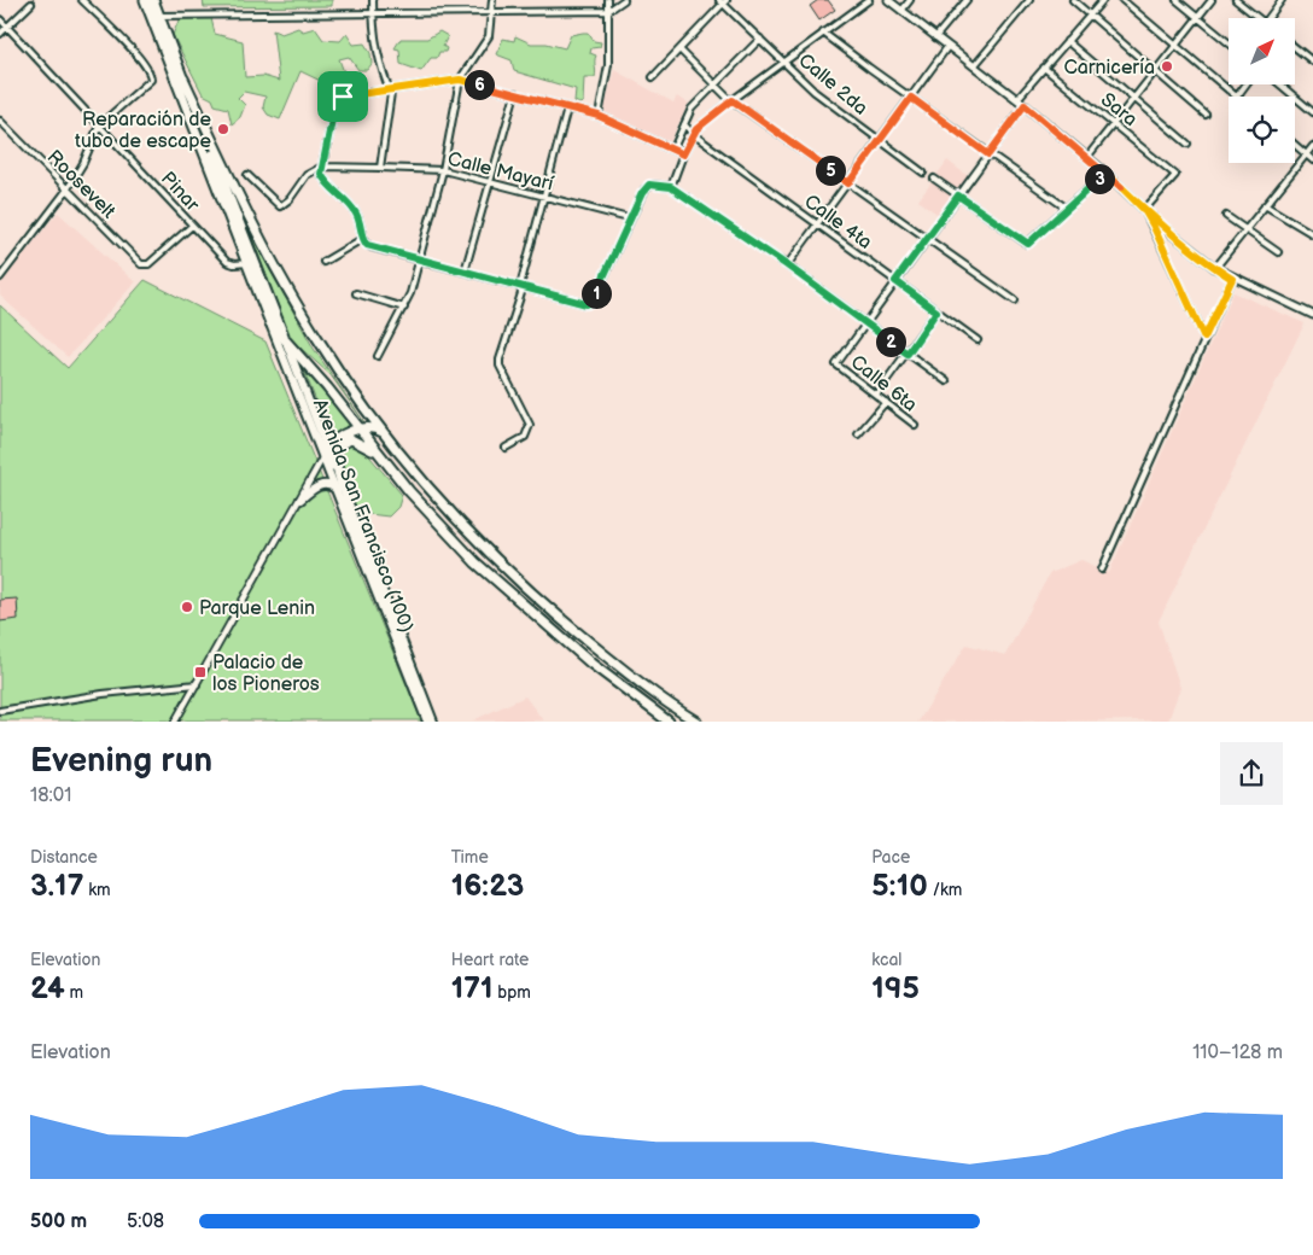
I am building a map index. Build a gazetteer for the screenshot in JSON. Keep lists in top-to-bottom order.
{
  "streets": {
    "highway": ["Avenida San Francisco (100)"],
    "street": [
      "Calle 2da",
      "Sara",
      "Calle Mayarí",
      "Roosevelt",
      "Pinar",
      "Calle 4ta",
      "Calle 6ta"
    ]
  },
  "crossings": [
    ["Roosevelt", "Pinar"]
  ],
  "places": {
    "other": ["Carnicería", "Reparación de tubo de escape", "Parque Lenin"],
    "transit": ["Palacio de los Pioneros"]
  },
  "north": "top right",
  "page": {
    "pins": [
      "6",
      "5",
      "3",
      "1",
      "2"
    ],
    "heading": ["Evening run", "18:01"],
    "stats": [
      ["Distance", "3.17 km"],
      ["Time", "16:23"],
      ["Pace", "5:10 /km"],
      ["Elevation", "24 m"],
      ["Heart rate", "171 bpm"],
      ["kcal", "195"]
    ],
    "chart": ["Elevation", "110–128 m"],
    "list": [
      {
        "name": "500 m",
        "note": "5:08"
      }
    ]
  }
}
